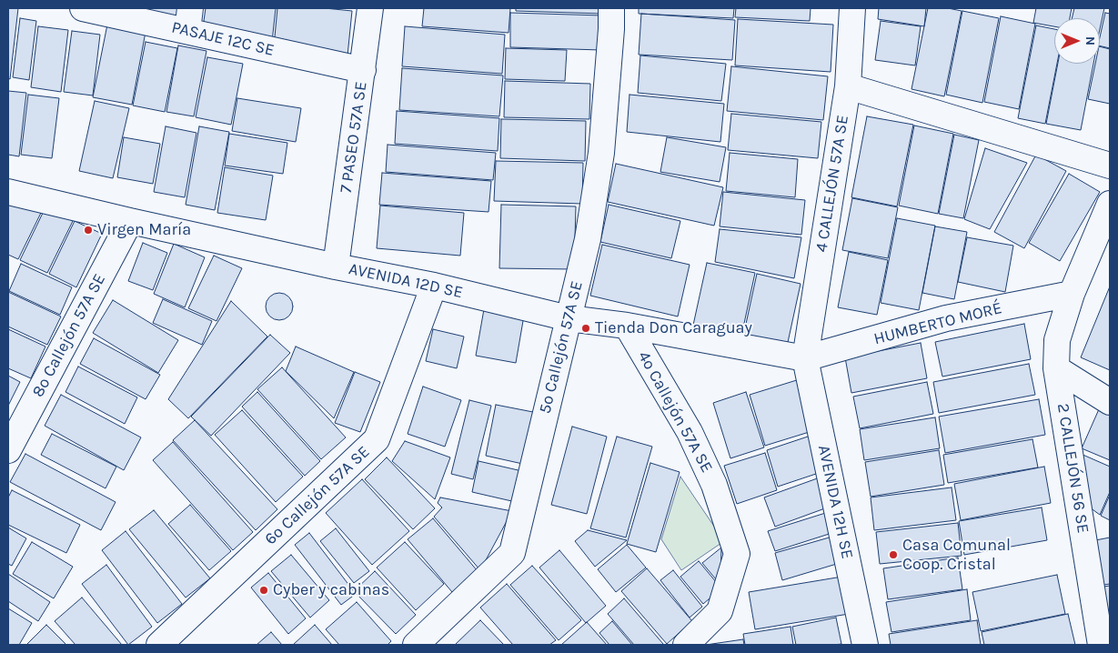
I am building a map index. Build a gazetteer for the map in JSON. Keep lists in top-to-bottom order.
{
  "streets": {
    "street": [
      "PASAJE 12C SE",
      "7 PASEO 57A SE",
      "4 CALLEJÓN 57A SE",
      "AVENIDA 12D SE",
      "HUMBERTO MORÉ",
      "8º Callejón 57A SE",
      "5º Callejón 57A SE",
      "4º Callejón 57A SE",
      "2 CALLEJÓN 56 SE",
      "6º Callejón 57A SE",
      "AVENIDA 12H SE"
    ]
  },
  "crossings": [
    ["PASAJE 12C SE", "7 PASEO 57A SE"],
    ["7 PASEO 57A SE", "AVENIDA 12D SE"],
    ["4 CALLEJÓN 57A SE", "AVENIDA 12D SE"],
    ["4 CALLEJÓN 57A SE", "HUMBERTO MORÉ"],
    ["4 CALLEJÓN 57A SE", "AVENIDA 12H SE"],
    ["AVENIDA 12D SE", "HUMBERTO MORÉ"],
    ["AVENIDA 12D SE", "8º Callejón 57A SE"],
    ["AVENIDA 12D SE", "5º Callejón 57A SE"],
    ["AVENIDA 12D SE", "4º Callejón 57A SE"],
    ["AVENIDA 12D SE", "6º Callejón 57A SE"],
    ["AVENIDA 12D SE", "AVENIDA 12H SE"],
    ["HUMBERTO MORÉ", "2 CALLEJÓN 56 SE"],
    ["HUMBERTO MORÉ", "AVENIDA 12H SE"]
  ],
  "places": [
    "Virgen María",
    "Tienda Don Caraguay",
    "Casa Comunal Coop. Cristal",
    "Cyber y cabinas"
  ],
  "north": "right"
}
